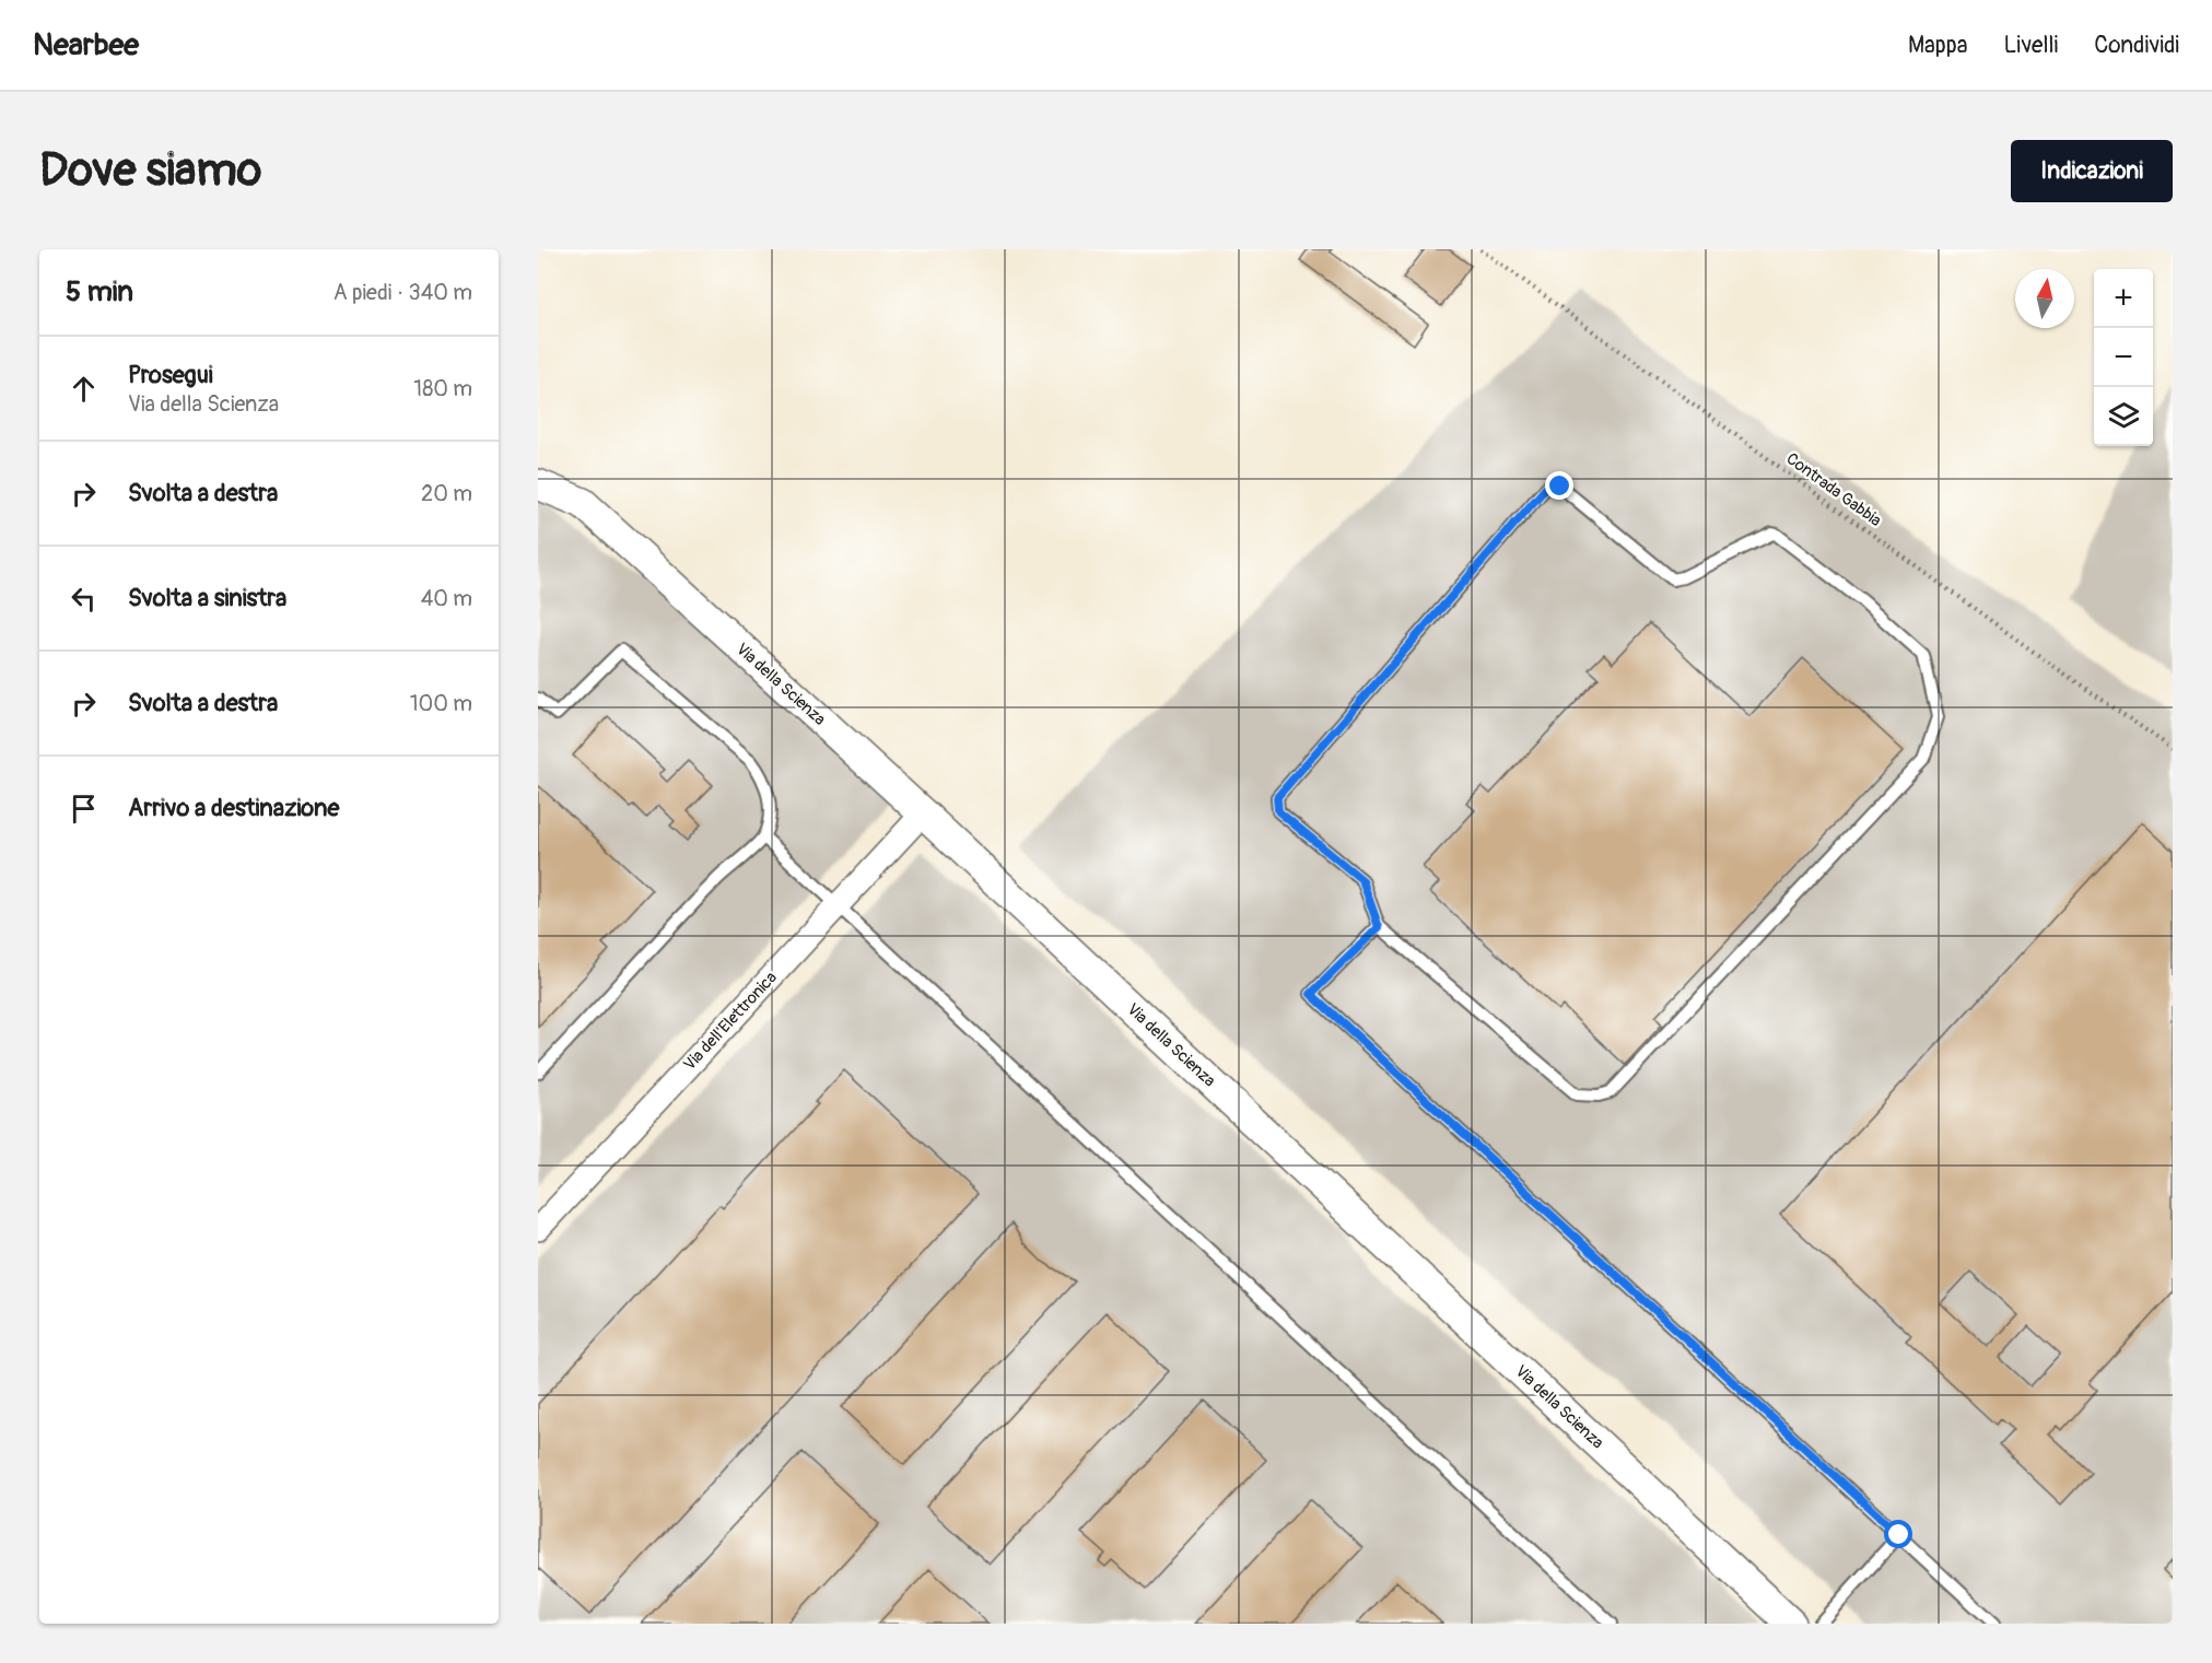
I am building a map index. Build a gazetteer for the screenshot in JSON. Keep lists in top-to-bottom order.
{
  "streets": {
    "street": ["Via della Scienza", "Via dell'Elettronica"],
    "path": ["Contrada Gabbia"]
  },
  "crossings": [
    ["Via della Scienza", "Via dell'Elettronica"]
  ],
  "north": "top",
  "page": {
    "header": "Nearbee",
    "nav": ["Mappa", "Livelli", "Condividi"],
    "buttons": "Indicazioni",
    "title": "Dove siamo",
    "heading": ["5 min", "A piedi · 340 m"],
    "map_buttons": ["+", "−"],
    "list": [
      ["Prosegui", "Via della Scienza", "180 m"],
      ["Svolta a destra", "20 m"],
      ["Svolta a sinistra", "40 m"],
      ["Svolta a destra", "100 m"],
      "Arrivo a destinazione"
    ]
  }
}
